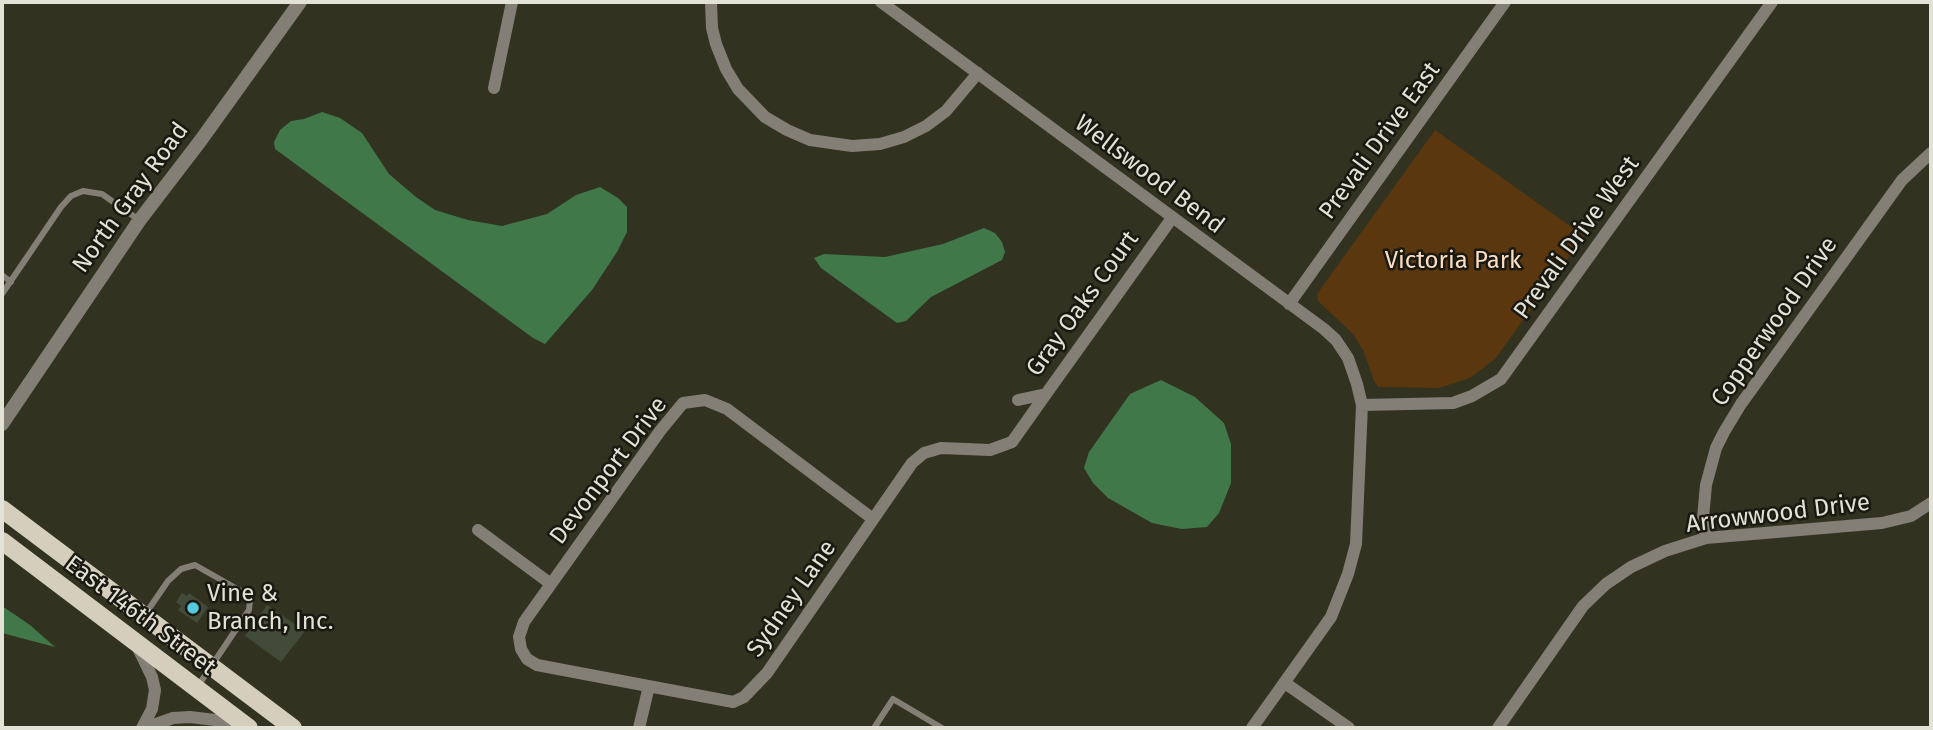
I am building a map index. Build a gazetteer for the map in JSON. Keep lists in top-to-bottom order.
{
  "streets": {
    "main road": ["East 146th Street"],
    "street": [
      "Prevali Drive East",
      "Wellswood Bend",
      "North Gray Road",
      "Prevali Drive West",
      "Gray Oaks Court",
      "Copperwood Drive",
      "Devonport Drive",
      "Arrowwood Drive",
      "Sydney Lane"
    ]
  },
  "crossings": [
    ["Prevali Drive East", "Wellswood Bend"],
    ["Wellswood Bend", "Prevali Drive West"],
    ["Wellswood Bend", "Gray Oaks Court"],
    ["Gray Oaks Court", "Sydney Lane"],
    ["Copperwood Drive", "Arrowwood Drive"],
    ["Devonport Drive", "Sydney Lane"]
  ],
  "parks": ["Victoria Park"],
  "places": ["Vine & Branch, Inc."]
}
